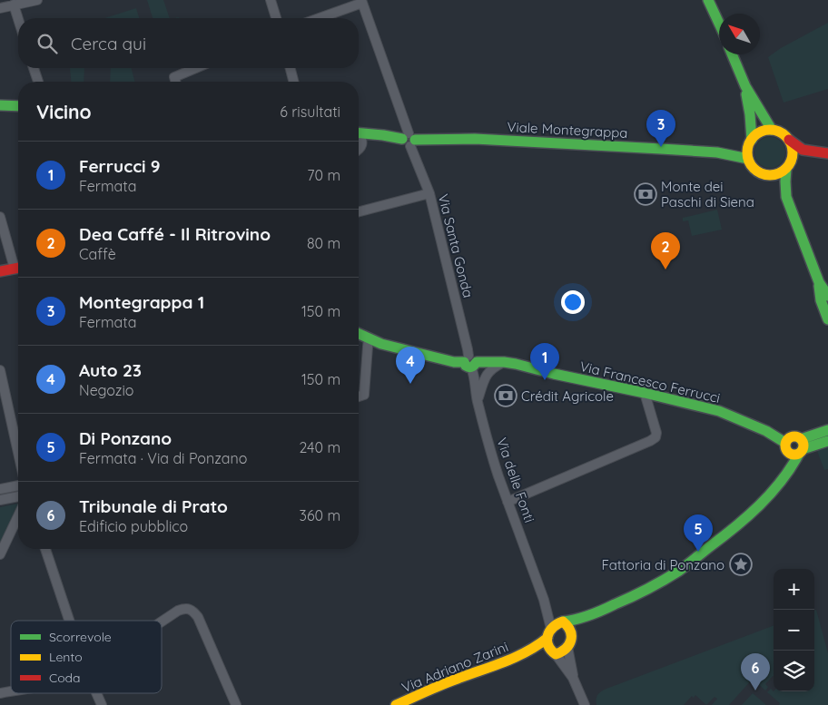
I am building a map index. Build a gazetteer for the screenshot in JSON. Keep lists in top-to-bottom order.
{
  "streets": {
    "street": [
      "Viale Montegrappa",
      "Via Santa Gonda",
      "Via Francesco Ferrucci",
      "Via delle Fonti",
      "Via Adriano Zarini"
    ]
  },
  "crossings": [
    ["Viale Montegrappa", "Via Santa Gonda"],
    ["Via Santa Gonda", "Via Francesco Ferrucci"],
    ["Via Santa Gonda", "Via delle Fonti"],
    ["Via Francesco Ferrucci", "Via delle Fonti"]
  ],
  "places": {
    "bank": ["Monte dei Paschi di Siena", "Crédit Agricole"],
    "place": ["Fattoria di Ponzano"]
  },
  "legend": ["Scorrevole", "Lento", "Coda"],
  "north": "top left",
  "page": {
    "search": "Cerca qui",
    "heading": ["Vicino", "6 risultati"],
    "pins": [
      "3",
      "2",
      "1",
      "4",
      "5",
      "6"
    ],
    "list": [
      {
        "mark": "1",
        "name": "Ferrucci 9",
        "note": "Fermata",
        "value": "70 m"
      },
      {
        "mark": "2",
        "name": "Dea Caffé - Il Ritrovino",
        "note": "Caffè",
        "value": "80 m"
      },
      {
        "mark": "3",
        "name": "Montegrappa 1",
        "note": "Fermata",
        "value": "150 m"
      },
      {
        "mark": "4",
        "name": "Auto 23",
        "note": "Negozio",
        "value": "150 m"
      },
      {
        "mark": "5",
        "name": "Di Ponzano",
        "note": "Fermata · Via di Ponzano",
        "value": "240 m"
      },
      {
        "mark": "6",
        "name": "Tribunale di Prato",
        "note": "Edificio pubblico",
        "value": "360 m"
      }
    ],
    "map_buttons": ["+", "−"]
  }
}
